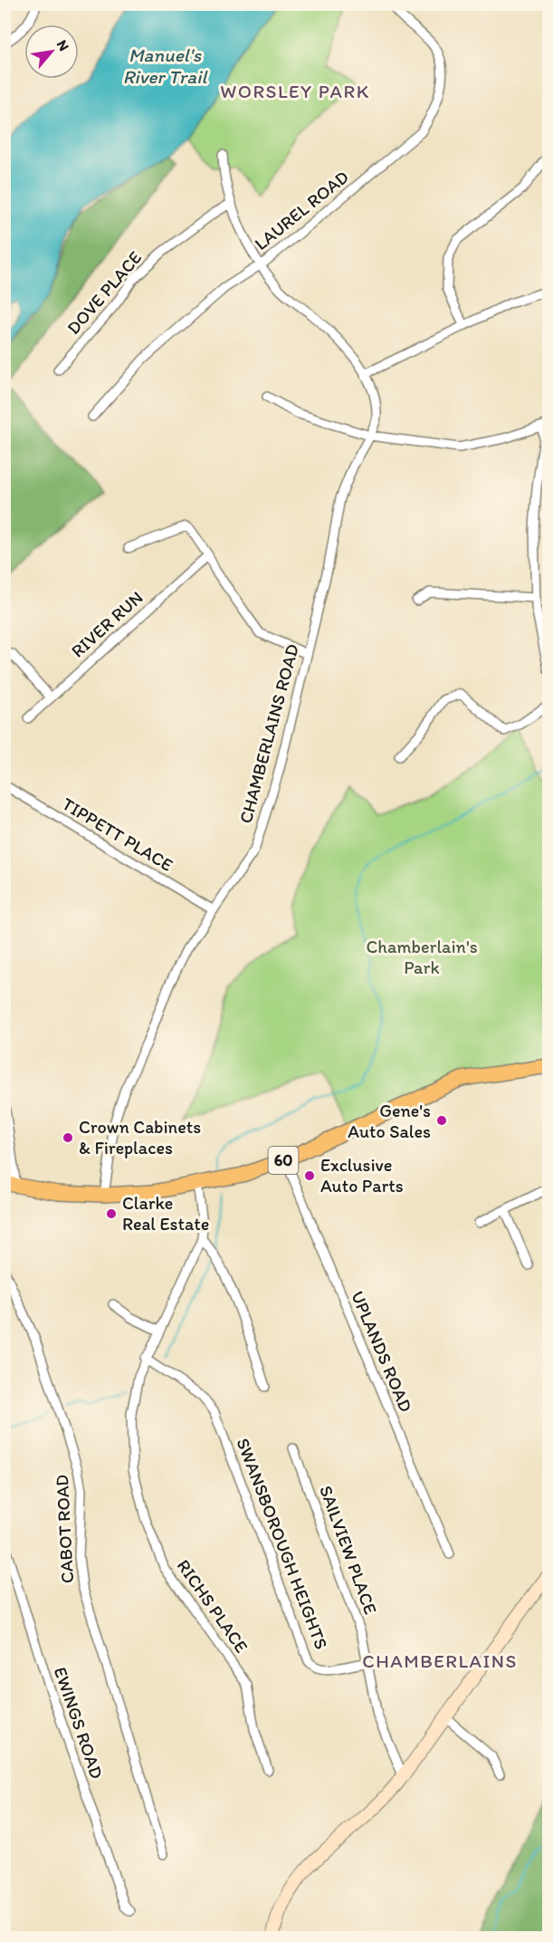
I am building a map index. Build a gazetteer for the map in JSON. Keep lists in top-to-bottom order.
{
  "streets": {
    "main road": ["60"],
    "street": [
      "LAUREL ROAD",
      "DOVE PLACE",
      "RIVER RUN",
      "CHAMBERLAINS ROAD",
      "TIPPETT PLACE",
      "UPLANDS ROAD",
      "CABOT ROAD",
      "SWANSBOROUGH HEIGHTS",
      "SAILVIEW PLACE",
      "RICHS PLACE",
      "EWINGS ROAD"
    ]
  },
  "crossings": [
    ["LAUREL ROAD", "CHAMBERLAINS ROAD"],
    ["DOVE PLACE", "CHAMBERLAINS ROAD"],
    ["CHAMBERLAINS ROAD", "TIPPETT PLACE"],
    ["CHAMBERLAINS ROAD", "60"],
    ["60", "UPLANDS ROAD"],
    ["60", "RICHS PLACE"],
    ["SWANSBOROUGH HEIGHTS", "SAILVIEW PLACE"],
    ["SWANSBOROUGH HEIGHTS", "RICHS PLACE"]
  ],
  "districts": ["WORSLEY PARK", "CHAMBERLAINS"],
  "water": ["Manuel's River Trail"],
  "parks": ["Chamberlain's Park"],
  "places": [
    "Gene's Auto Sales",
    "Crown Cabinets & Fireplaces",
    "Exclusive Auto Parts",
    "Clarke Real Estate"
  ],
  "north": "top right"
}
